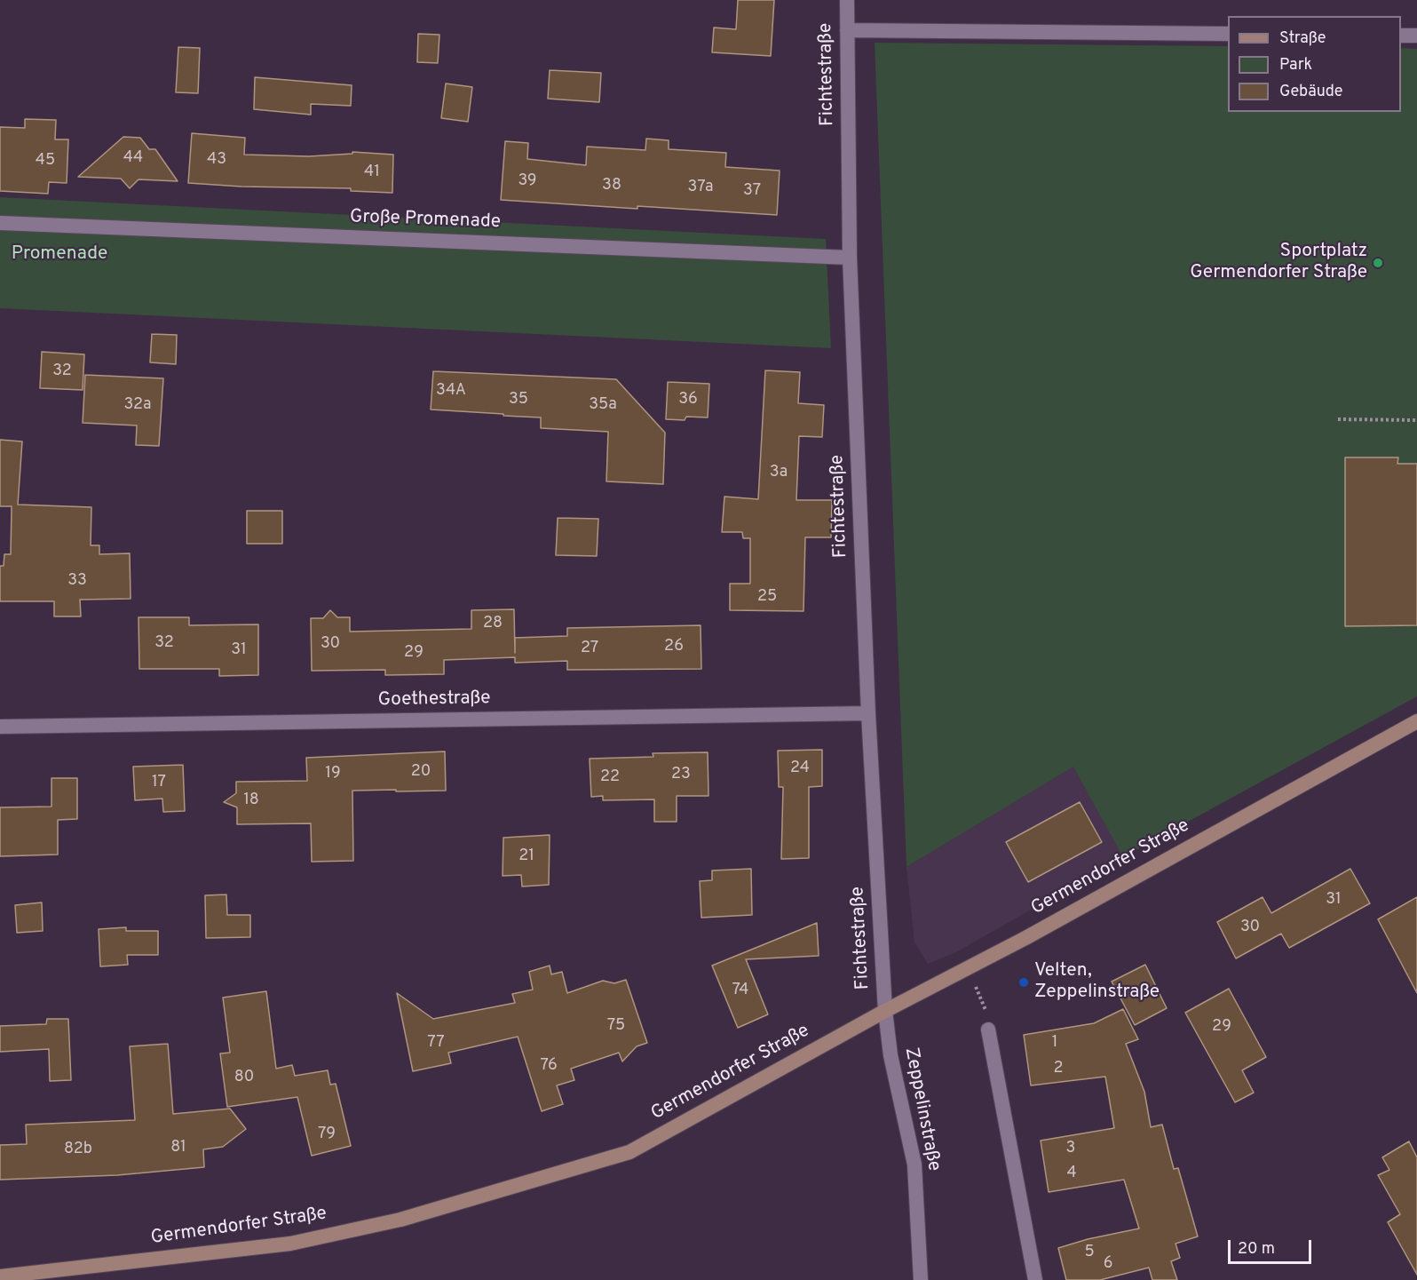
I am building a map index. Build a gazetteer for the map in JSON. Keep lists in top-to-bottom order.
{
  "streets": {
    "main road": ["Germendorfer Straße"],
    "street": [
      "Fichtestraße",
      "Große Promenade",
      "Goethestraße",
      "Zeppelinstraße"
    ]
  },
  "crossings": [
    ["Fichtestraße", "Große Promenade"],
    ["Fichtestraße", "Goethestraße"],
    ["Fichtestraße", "Germendorfer Straße"],
    ["Fichtestraße", "Zeppelinstraße"],
    ["Germendorfer Straße", "Zeppelinstraße"]
  ],
  "parks": ["Promenade"],
  "places": ["Sportplatz Germendorfer Straße", "Velten, Zeppelinstraße"],
  "house_numbers": [
    "44",
    "43",
    "45",
    "41",
    "39",
    "38",
    "37a",
    "37",
    "32",
    "34A",
    "35",
    "36",
    "32a",
    "35a",
    "3a",
    "33",
    "25",
    "28",
    "32",
    "30",
    "26",
    "27",
    "31",
    "29",
    "24",
    "20",
    "19",
    "23",
    "22",
    "17",
    "18",
    "21",
    "31",
    "30",
    "74",
    "75",
    "29",
    "77",
    "1",
    "76",
    "2",
    "80",
    "79",
    "81",
    "3",
    "82b",
    "4",
    "5",
    "6"
  ],
  "legend": ["Straße", "Park", "Gebäude"],
  "scale_bar": "20 m"
}
